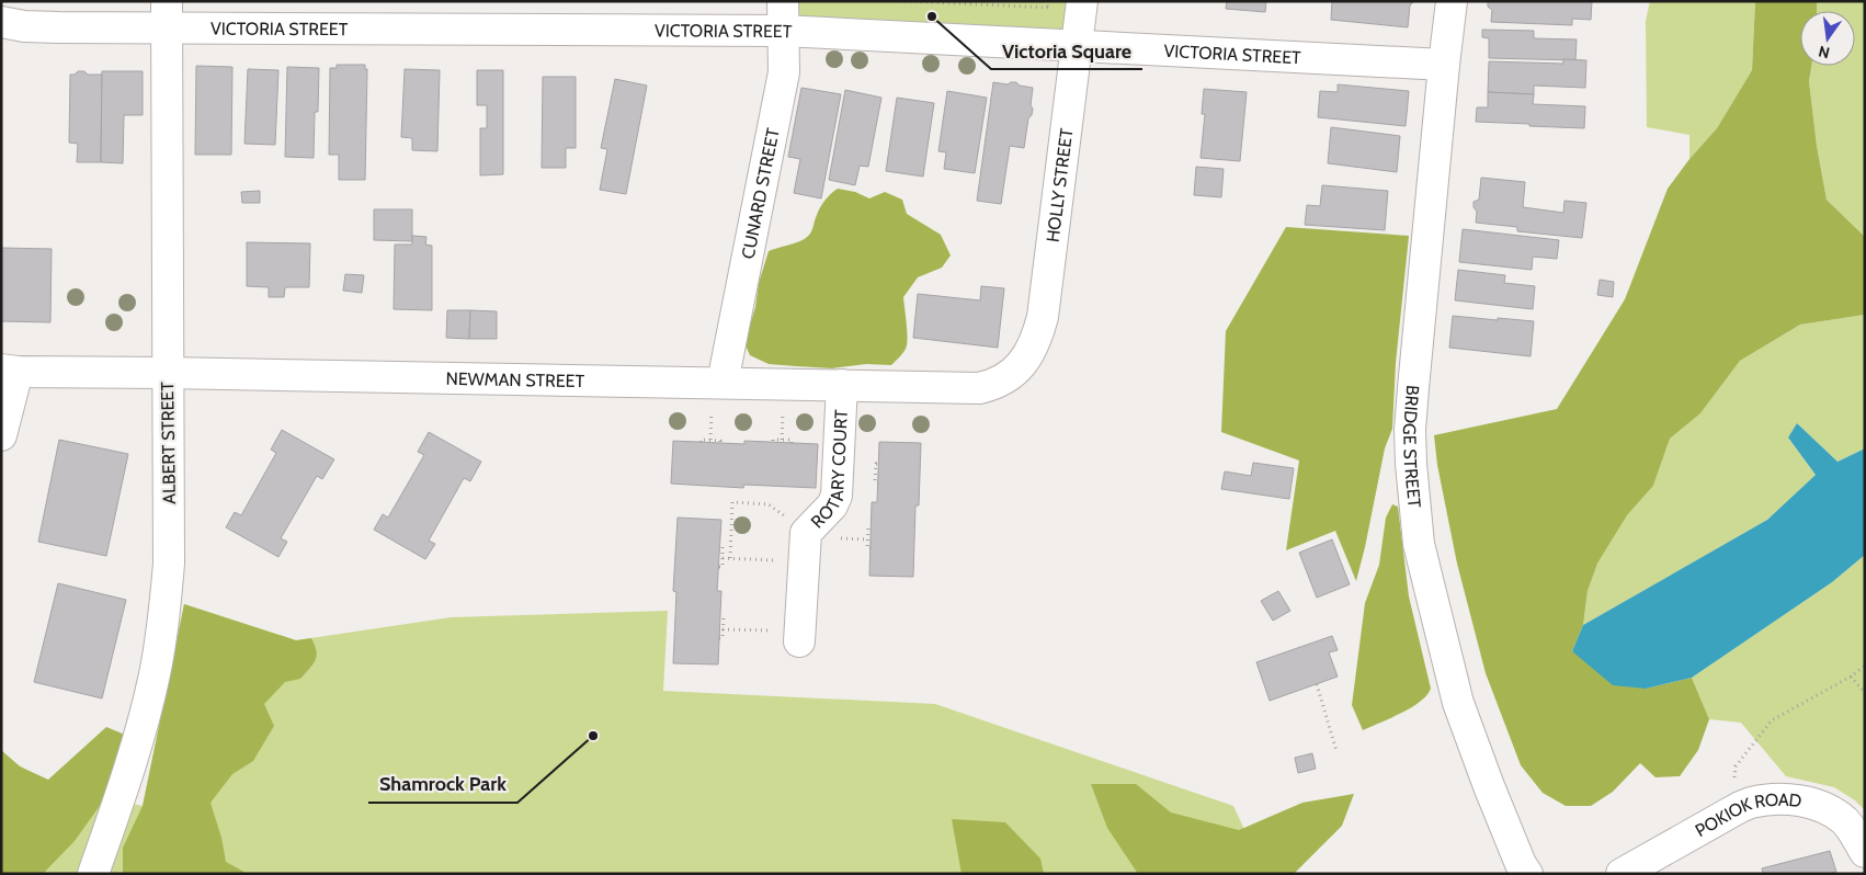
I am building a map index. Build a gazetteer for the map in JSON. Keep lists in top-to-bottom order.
{
  "streets": {
    "street": [
      "VICTORIA STREET",
      "HOLLY STREET",
      "CUNARD STREET",
      "NEWMAN STREET",
      "ALBERT STREET",
      "BRIDGE STREET",
      "ROTARY COURT",
      "POKIOK ROAD"
    ]
  },
  "crossings": [
    ["VICTORIA STREET", "HOLLY STREET"],
    ["VICTORIA STREET", "CUNARD STREET"],
    ["VICTORIA STREET", "ALBERT STREET"],
    ["VICTORIA STREET", "BRIDGE STREET"],
    ["HOLLY STREET", "NEWMAN STREET"],
    ["CUNARD STREET", "NEWMAN STREET"],
    ["NEWMAN STREET", "ALBERT STREET"],
    ["NEWMAN STREET", "ROTARY COURT"]
  ],
  "places": ["Victoria Square", "Shamrock Park"],
  "north": "bottom"
}
